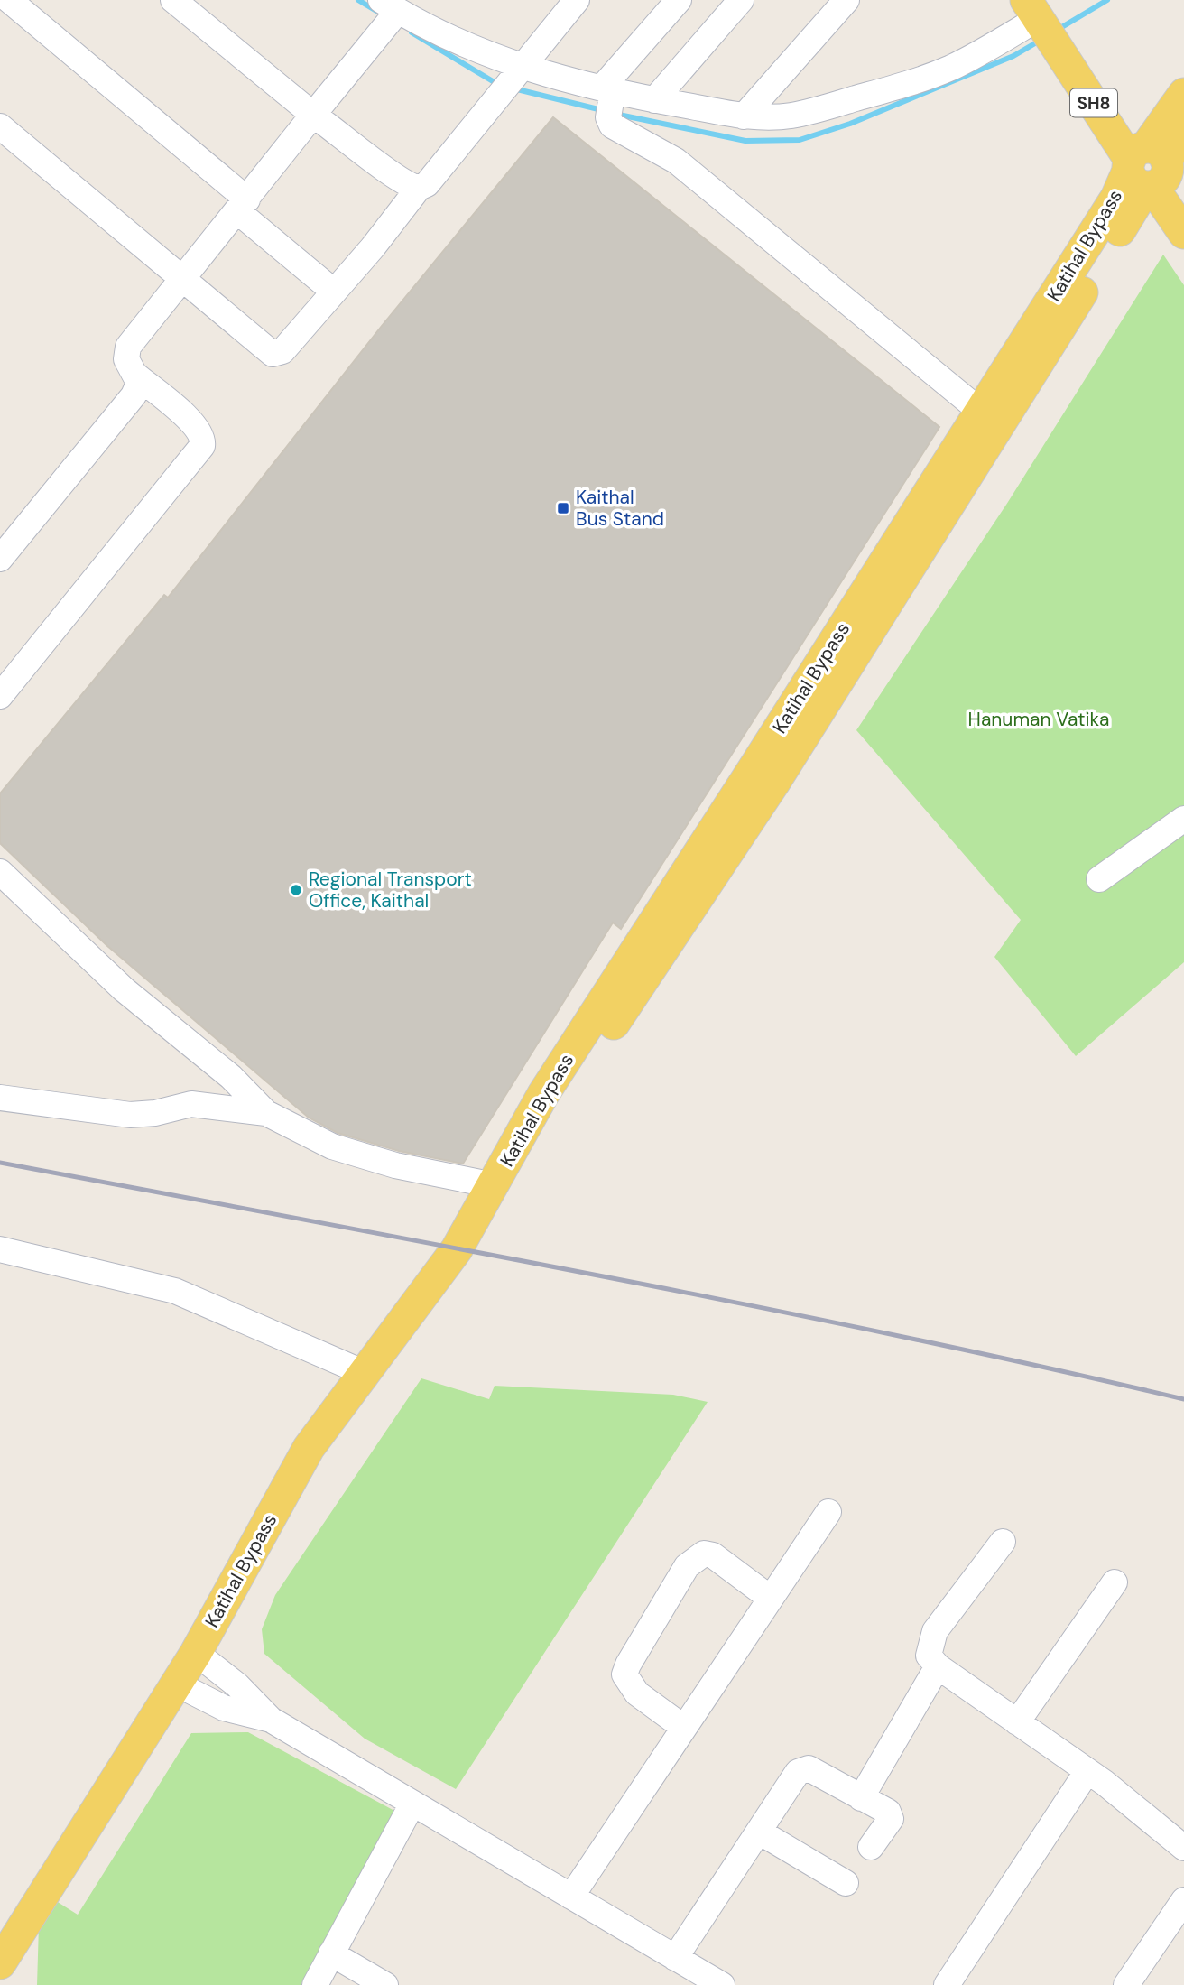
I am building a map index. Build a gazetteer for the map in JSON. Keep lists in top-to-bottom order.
{
  "streets": {
    "main road": ["SH8", "Katihal Bypass"]
  },
  "crossings": [
    ["SH8", "Katihal Bypass"]
  ],
  "parks": ["Hanuman Vatika"],
  "places": {
    "transit": ["Kaithal Bus Stand"],
    "other": ["Regional Transport Office, Kaithal"]
  }
}
